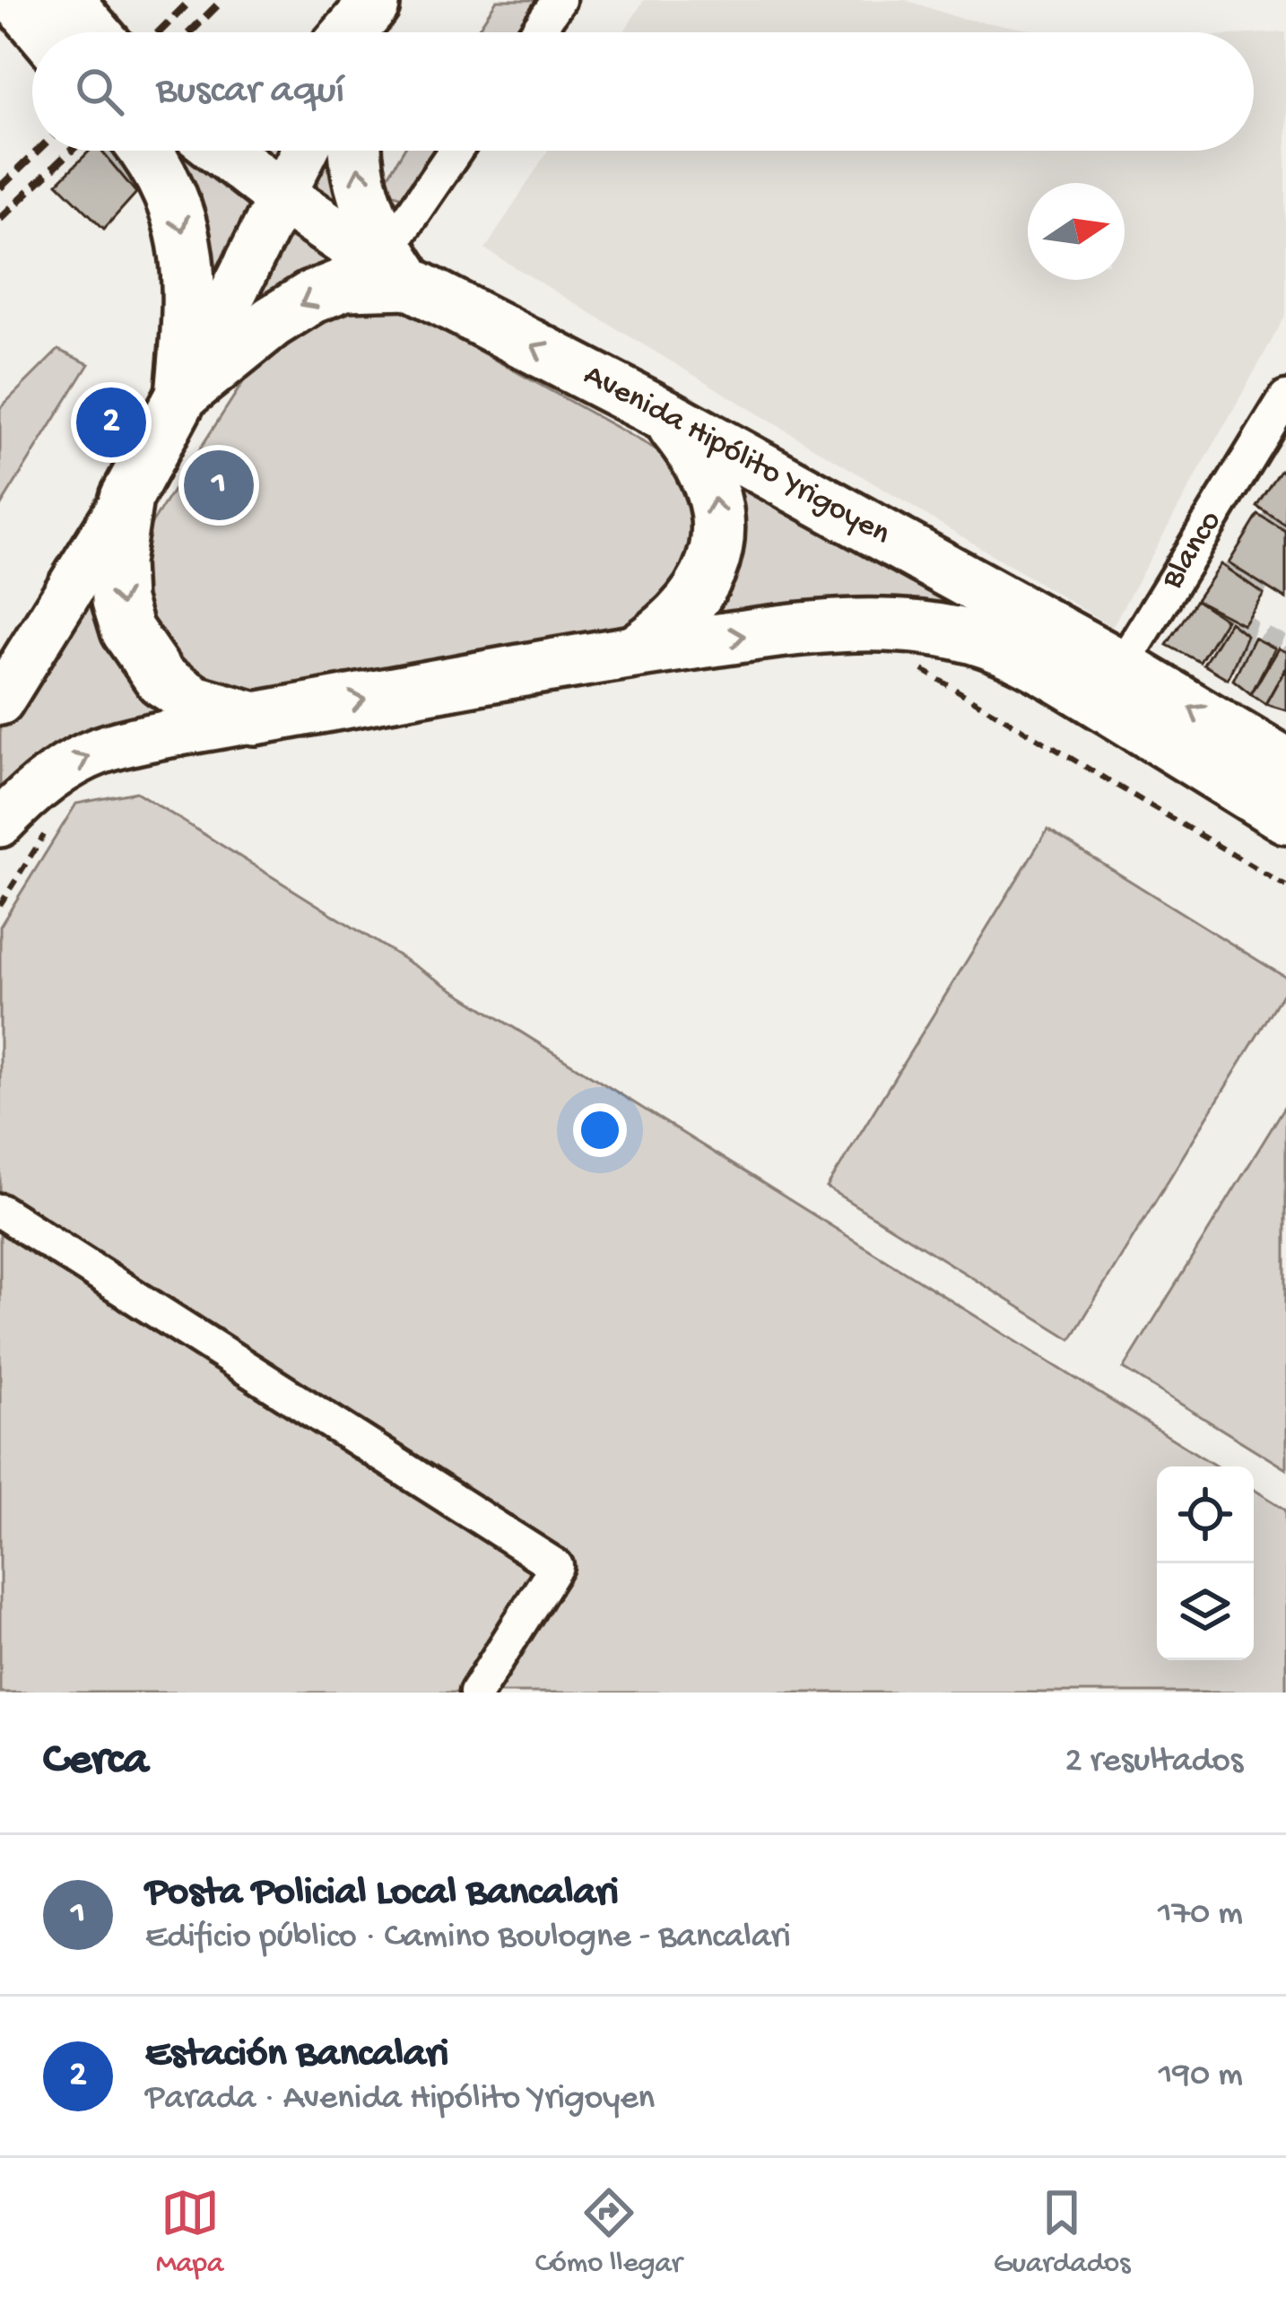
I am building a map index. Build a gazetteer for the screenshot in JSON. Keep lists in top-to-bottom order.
{
  "streets": {
    "main road": ["Avenida Hipólito Yrigoyen"],
    "street": ["Blanco"]
  },
  "crossings": [
    ["Avenida Hipólito Yrigoyen", "Blanco"]
  ],
  "north": "right",
  "page": {
    "search": "Buscar aquí",
    "pins": ["2", "1"],
    "heading": ["Cerca", "2 resultados"],
    "list": [
      {
        "mark": "1",
        "name": "Posta Policial Local Bancalari",
        "note": "Edificio público · Camino Boulogne - Bancalari",
        "value": "170 m"
      },
      {
        "mark": "2",
        "name": "Estación Bancalari",
        "note": "Parada · Avenida Hipólito Yrigoyen",
        "value": "190 m"
      }
    ],
    "nav": ["Mapa", "Cómo llegar", "Guardados"]
  }
}
